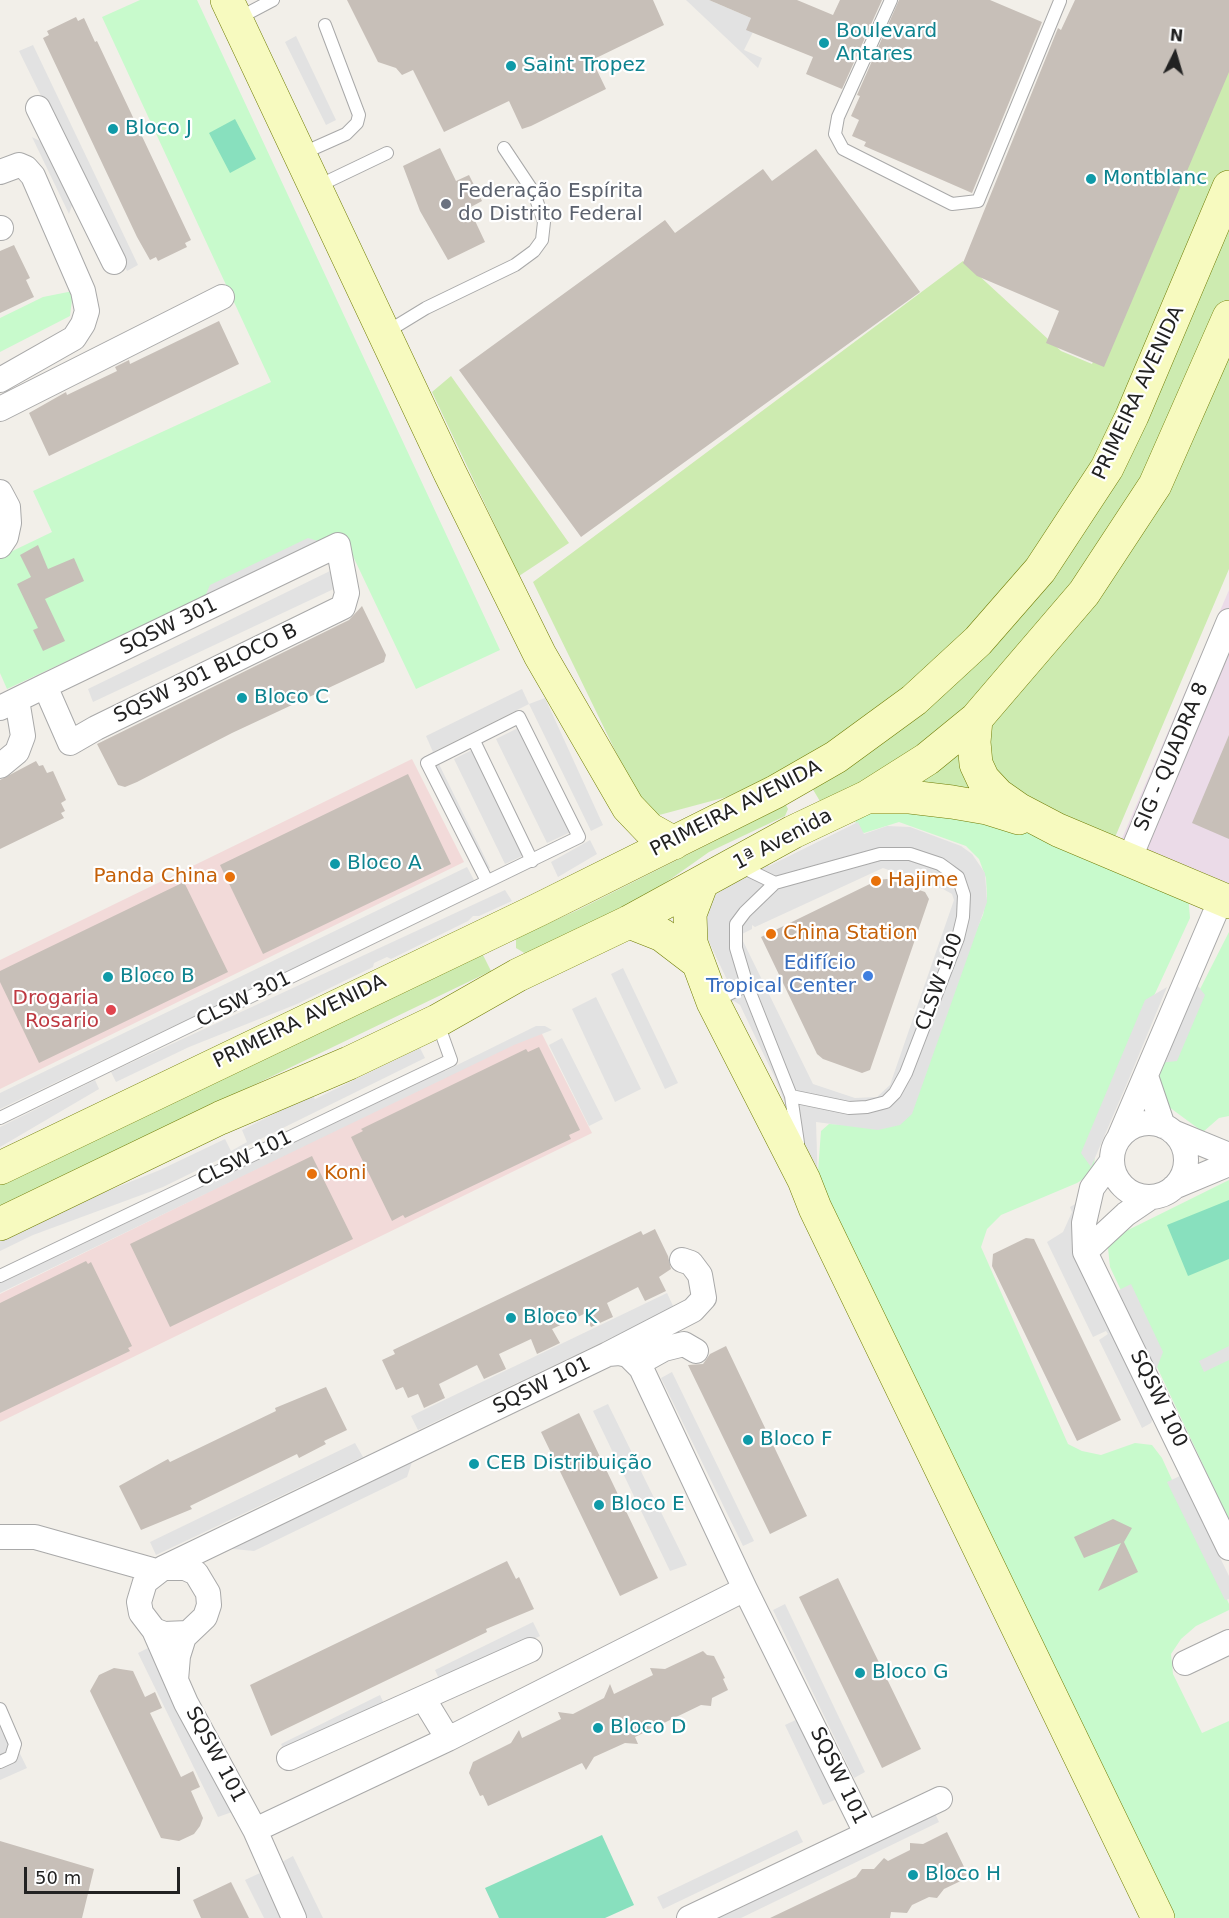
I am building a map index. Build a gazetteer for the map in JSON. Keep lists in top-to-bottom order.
{
  "streets": {
    "main road": ["PRIMEIRA AVENIDA", "1ª Avenida"],
    "street": [
      "SQSW 301",
      "SQSW 301 BLOCO B",
      "SIG - QUADRA 8",
      "SQSW 101",
      "SQSW 100"
    ],
    "lane": ["CLSW 100", "CLSW 301", "CLSW 101"]
  },
  "crossings": [
    ["SQSW 301", "SQSW 301 BLOCO B"]
  ],
  "places": [
    "Boulevard Antares",
    "Saint Tropez",
    "Bloco J",
    "Montblanc",
    "Federação Espírita do Distrito Federal",
    "Bloco C",
    "Bloco A",
    "Panda China",
    "Hajime",
    "China Station",
    "Edifício Tropical Center",
    "Bloco B",
    "Drogaria Rosario",
    "Koni",
    "Bloco K",
    "Bloco F",
    "CEB Distribuição",
    "Bloco E",
    "Bloco G",
    "Bloco D",
    "Bloco H"
  ],
  "scale_bar": "50 m",
  "north": "top"
}
